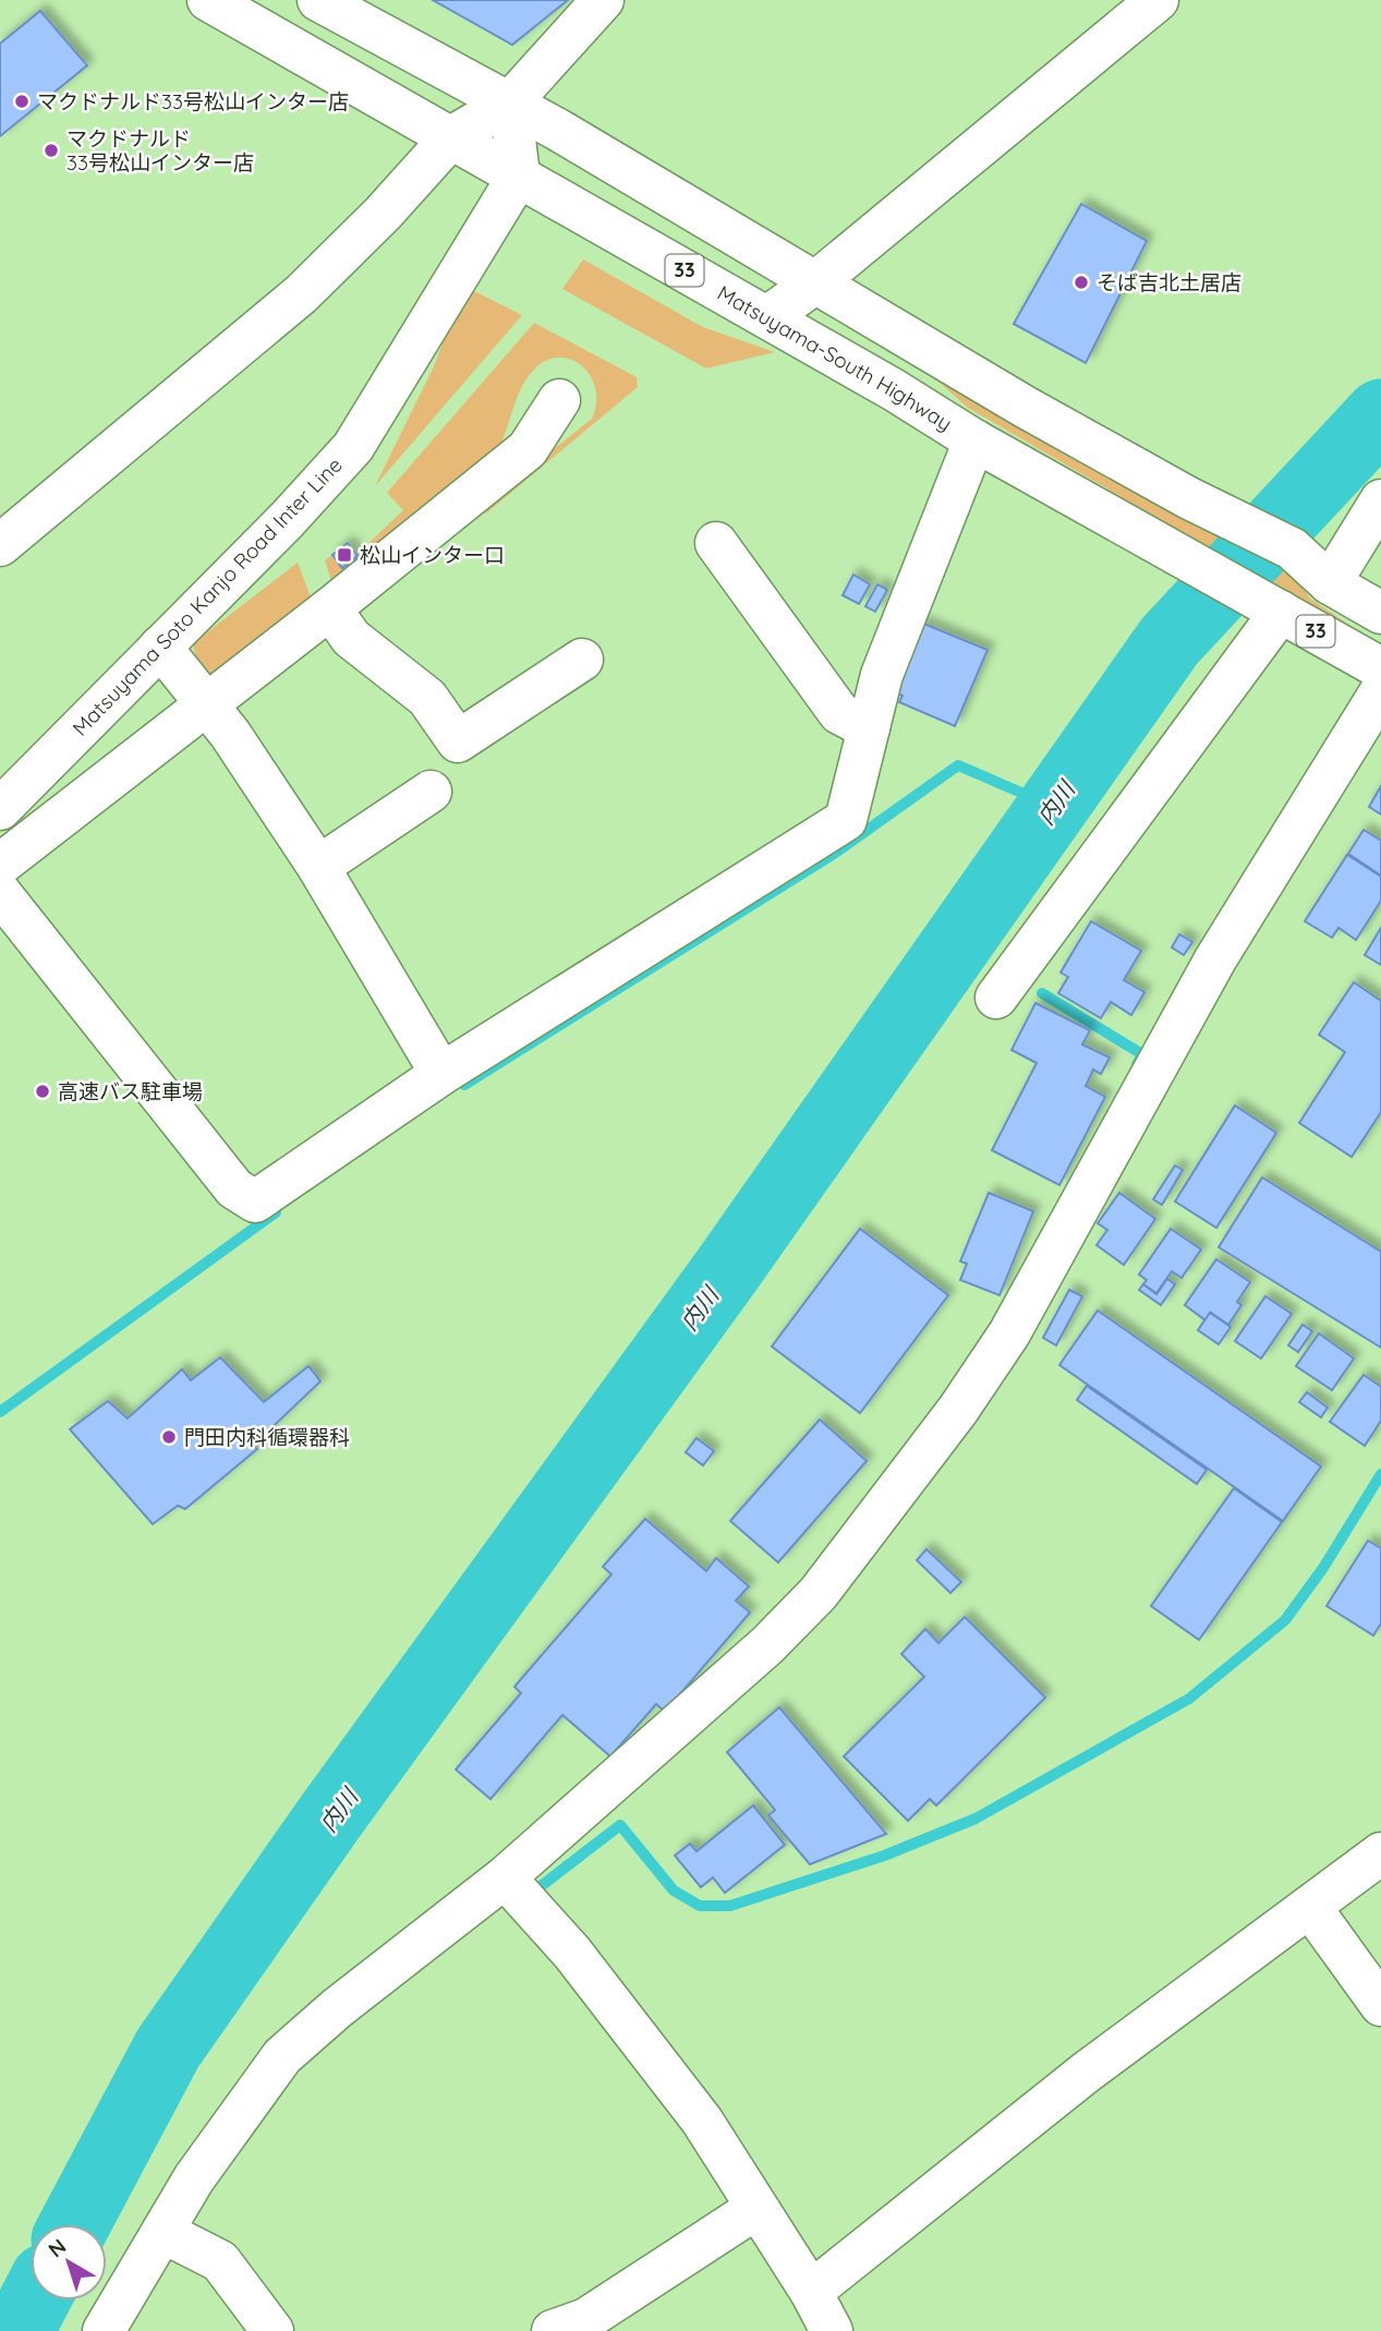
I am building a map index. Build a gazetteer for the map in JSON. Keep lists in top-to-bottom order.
{
  "streets": {
    "main road": ["33", "Matsuyama-South Highway", "Matsuyama Soto Kanjo Road Inter Line"]
  },
  "crossings": [
    ["Matsuyama-South Highway", "Matsuyama Soto Kanjo Road Inter Line"]
  ],
  "water": ["内川"],
  "places": {
    "other": [
      "マクドナルド33号松山インター店",
      "マクドナルド 33号松山インター店",
      "そば吉北土居店",
      "高速バス駐車場",
      "門田内科循環器科"
    ],
    "transit": ["松山インター口"]
  },
  "north": "top left"
}
